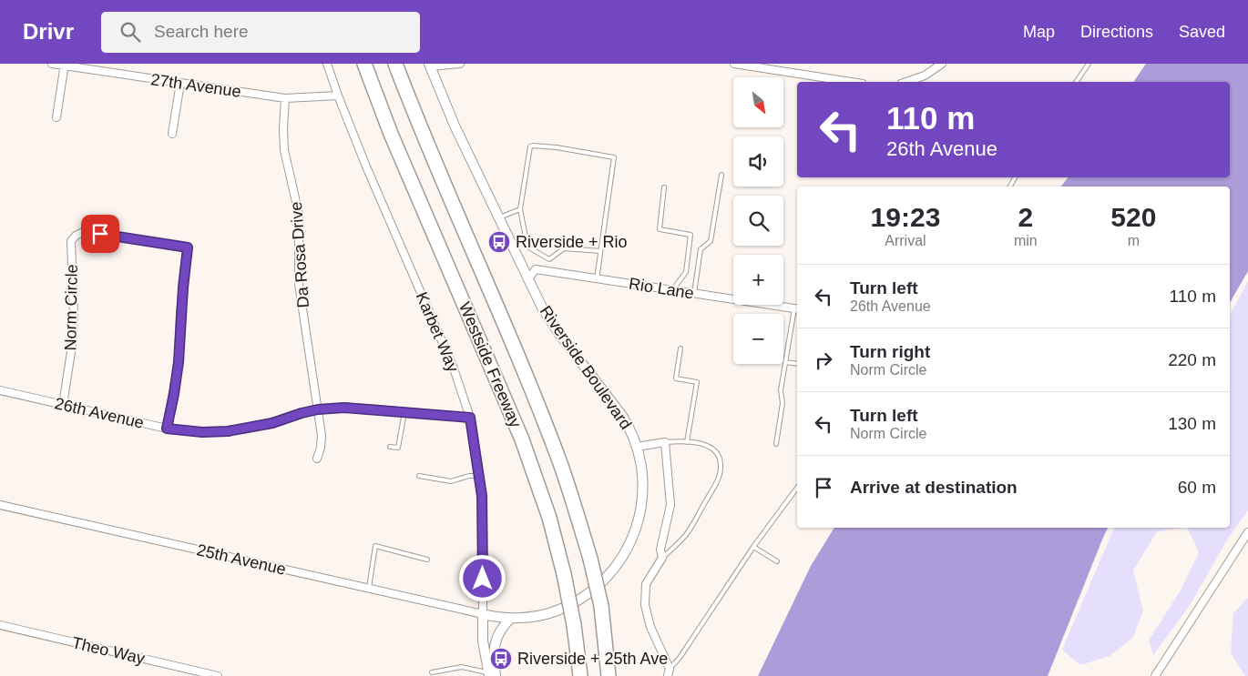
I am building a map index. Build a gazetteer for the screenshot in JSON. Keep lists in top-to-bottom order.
{
  "streets": {
    "highway": ["Westside Freeway"],
    "street": [
      "27th Avenue",
      "Da Rosa Drive",
      "Rio Lane",
      "Norm Circle",
      "Karbet Way",
      "Riverside Boulevard",
      "26th Avenue",
      "25th Avenue",
      "Theo Way"
    ]
  },
  "crossings": [
    ["27th Avenue", "Da Rosa Drive"],
    ["Da Rosa Drive", "26th Avenue"],
    ["Rio Lane", "Riverside Boulevard"],
    ["Norm Circle", "26th Avenue"],
    ["Karbet Way", "Riverside Boulevard"],
    ["Karbet Way", "26th Avenue"],
    ["Karbet Way", "25th Avenue"],
    ["Riverside Boulevard", "25th Avenue"]
  ],
  "places": {
    "bus stop": ["Riverside + Rio", "Riverside + 25th Ave"]
  },
  "north": "bottom right",
  "page": {
    "header": "Drivr",
    "search": "Search here",
    "nav": ["Map", "Directions", "Saved"],
    "map_buttons": ["+", "−"],
    "turn": ["110 m", "26th Avenue"],
    "eta": [
      "19:23",
      "Arrival",
      "2",
      "min",
      "520",
      "m"
    ],
    "list": [
      {
        "name": "Turn left",
        "note": "26th Avenue",
        "value": "110 m"
      },
      {
        "name": "Turn right",
        "note": "Norm Circle",
        "value": "220 m"
      },
      {
        "name": "Turn left",
        "note": "Norm Circle",
        "value": "130 m"
      },
      {
        "name": "Arrive at destination",
        "value": "60 m"
      }
    ]
  }
}
